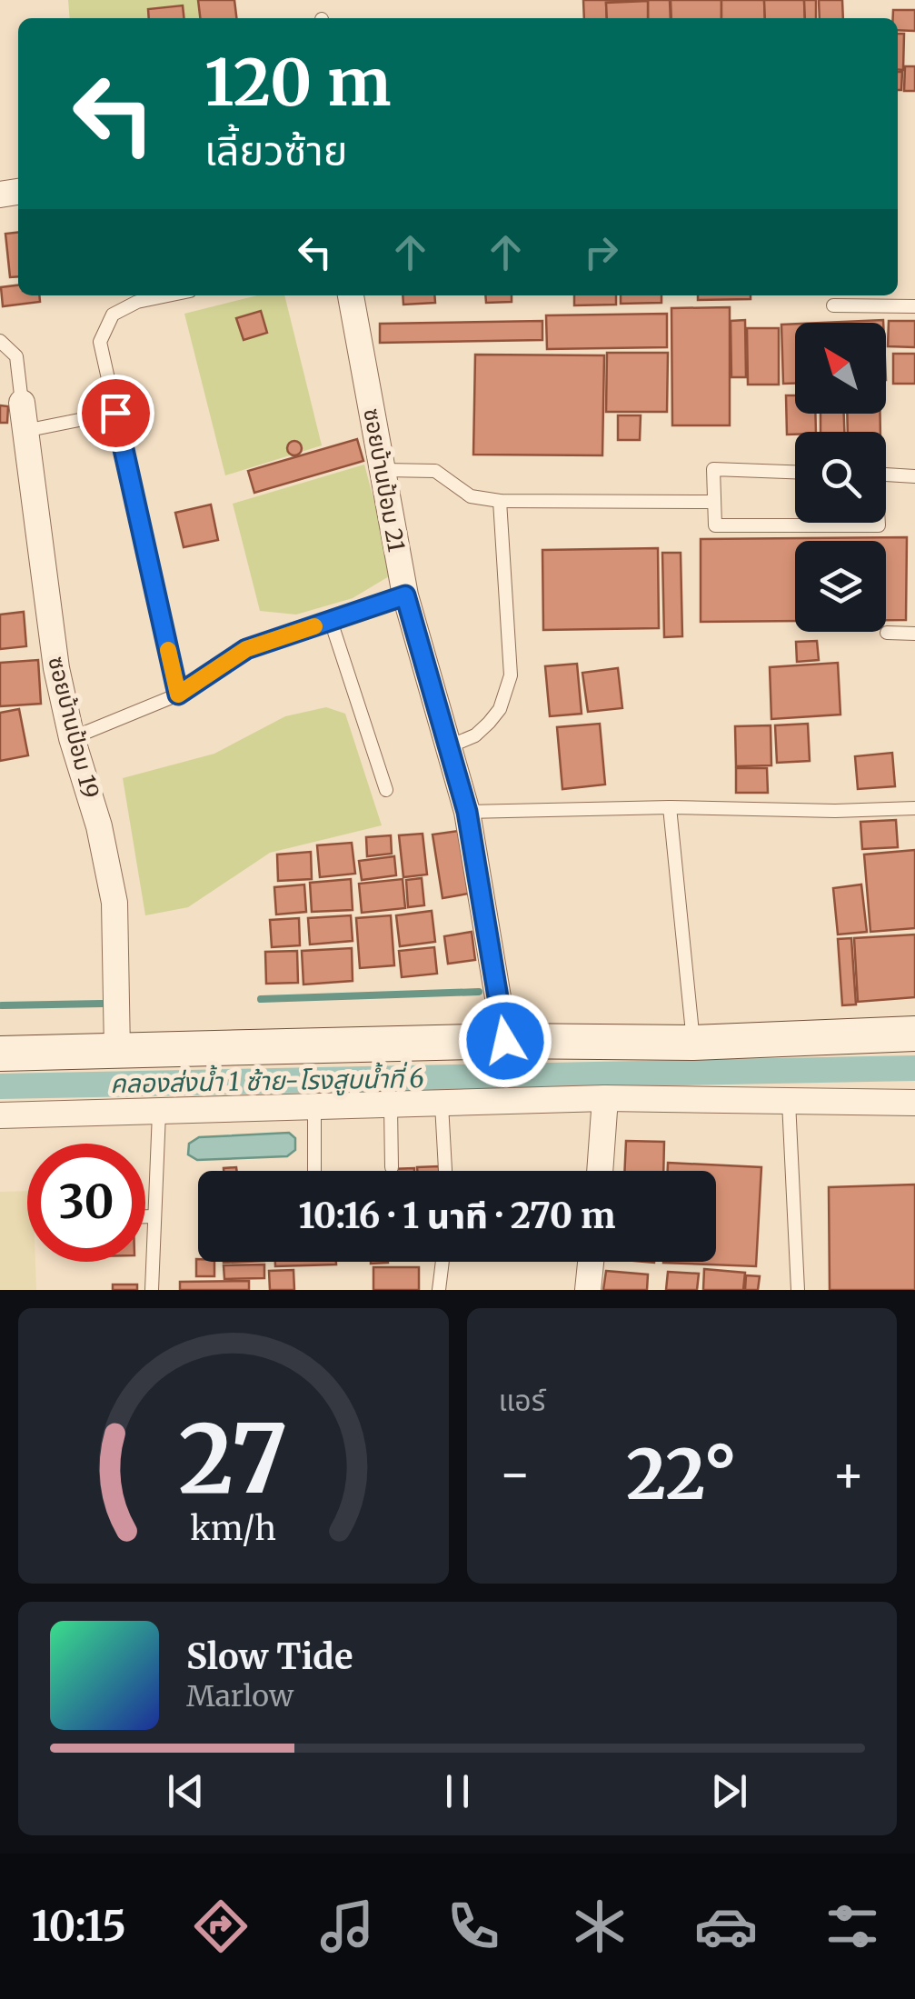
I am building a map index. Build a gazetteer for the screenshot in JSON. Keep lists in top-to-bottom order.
{
  "streets": {
    "street": ["ซอยบ้านป้อม 21", "ซอยบ้านป้อม 19"]
  },
  "water": ["คลองส่งน้ำ 1 ซ้าย-โรงสูบน้ำที่ 6"],
  "north": "top left",
  "page": {
    "turn": ["120 m", "เลี้ยวซ้าย"],
    "limit": "30",
    "trip": "10:16 · 1 นาที · 270 m",
    "tile": "แอร์",
    "heat": ["−", "22°", "+"],
    "song": ["Slow Tide", "Marlow"],
    "tabs": "10:15",
    "gauge": ["27", "km/h"]
  }
}
